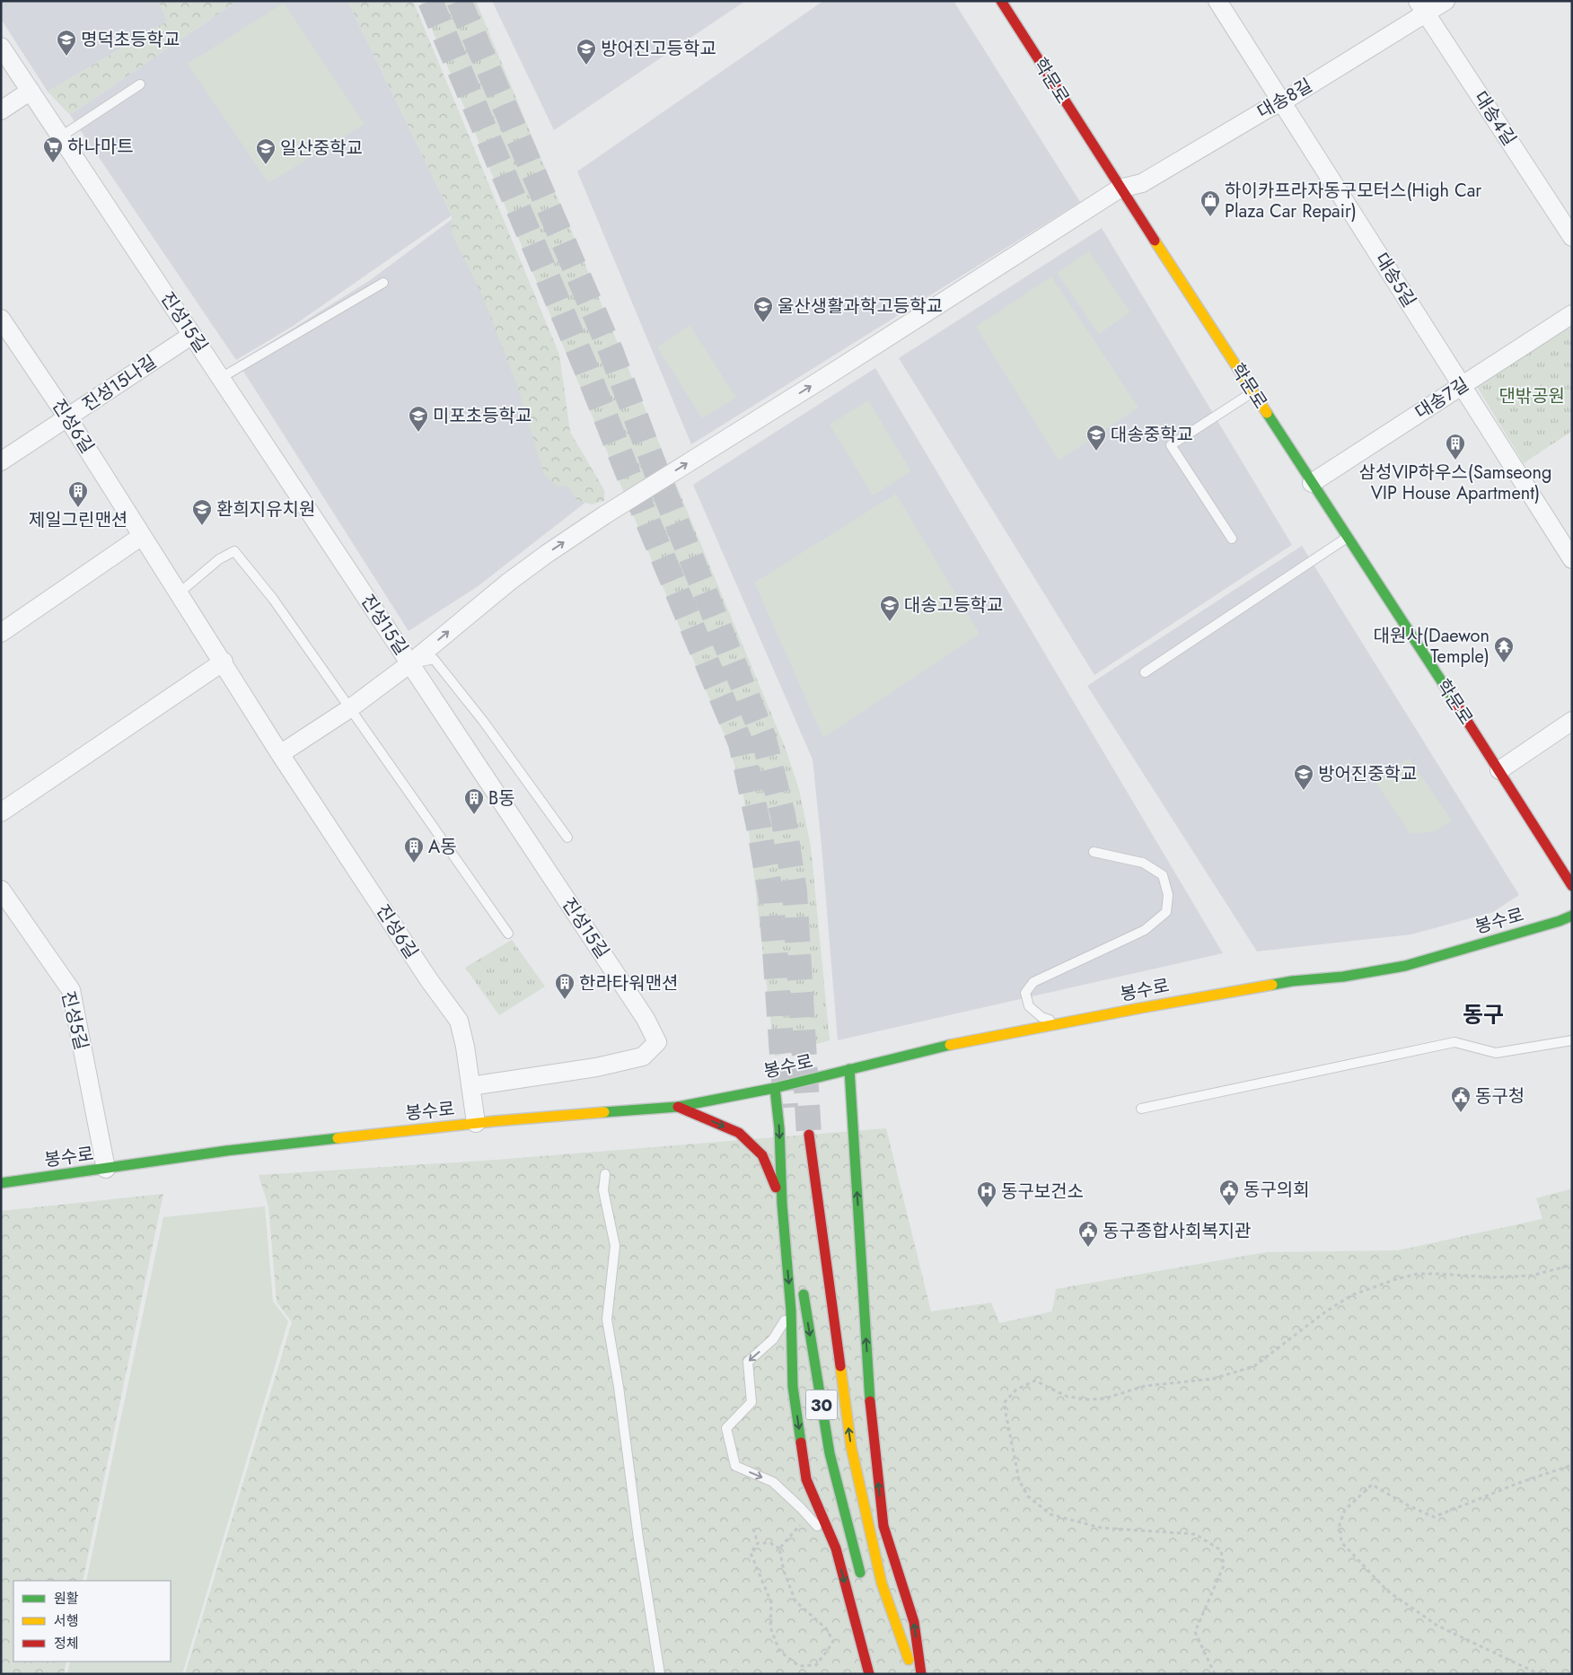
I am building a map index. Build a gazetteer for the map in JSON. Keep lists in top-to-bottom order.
{
  "streets": {
    "main road": ["학문로", "봉수로", "30"],
    "street": [
      "대송8길",
      "대송4길",
      "대송5길",
      "진성15길",
      "진성15나길",
      "대송7길",
      "진성6길",
      "진성5길"
    ]
  },
  "crossings": [
    ["학문로", "대송8길"],
    ["학문로", "대송7길"],
    ["대송8길", "대송4길"],
    ["대송8길", "대송5길"],
    ["대송8길", "진성15길"],
    ["대송5길", "대송7길"],
    ["진성15길", "진성15나길"],
    ["진성15길", "진성6길"],
    ["진성15나길", "진성6길"],
    ["진성6길", "봉수로"],
    ["봉수로", "진성5길"]
  ],
  "one_way": ["대송8길"],
  "districts": ["동구"],
  "parks": ["댄밖공원"],
  "places": {
    "school or university": [
      "명덕초등학교",
      "방어진고등학교",
      "일산중학교",
      "울산생활과학고등학교",
      "미포초등학교",
      "대송중학교",
      "환희지유치원",
      "대송고등학교",
      "방어진중학교"
    ],
    "supermarket": ["하나마트"],
    "shop": ["하이카프라자동구모터스(High Car Plaza Car Repair)"],
    "building": [
      "삼성VIP하우스(Samseong VIP House Apartment)",
      "제일그린맨션",
      "B동",
      "A동",
      "한라타워맨션"
    ],
    "temple": ["대원사(Daewon Temple)"],
    "public building": ["동구청", "동구의회", "동구종합사회복지관"],
    "hospital": ["동구보건소"]
  },
  "legend": ["원활", "서행", "정체"]
}
